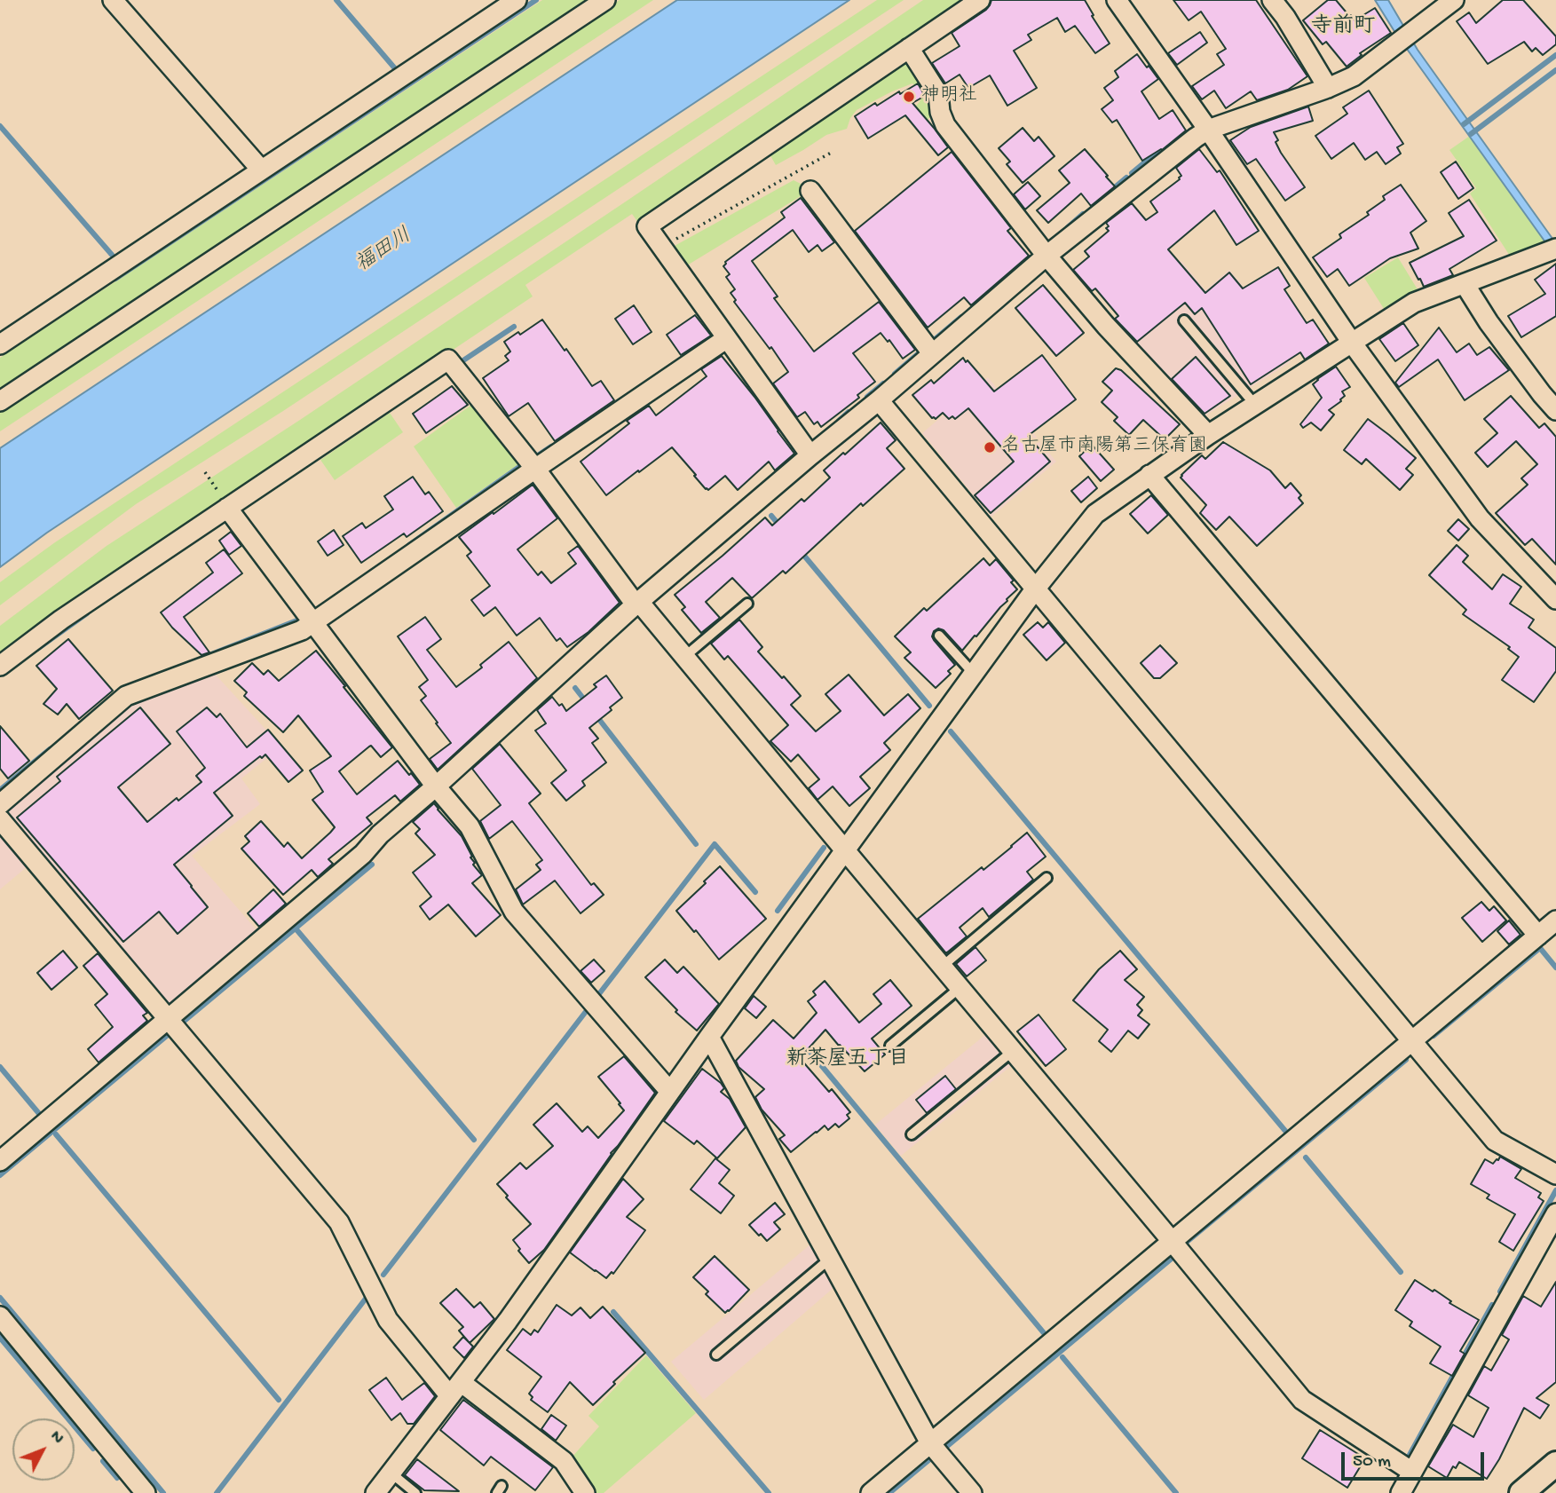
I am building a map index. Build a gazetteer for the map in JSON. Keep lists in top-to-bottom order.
{
  "districts": ["寺前町", "新茶屋五丁目"],
  "water": ["福田川"],
  "places": ["神明社", "名古屋市南陽第三保育園"],
  "scale_bar": "50 m",
  "north": "top right"
}
